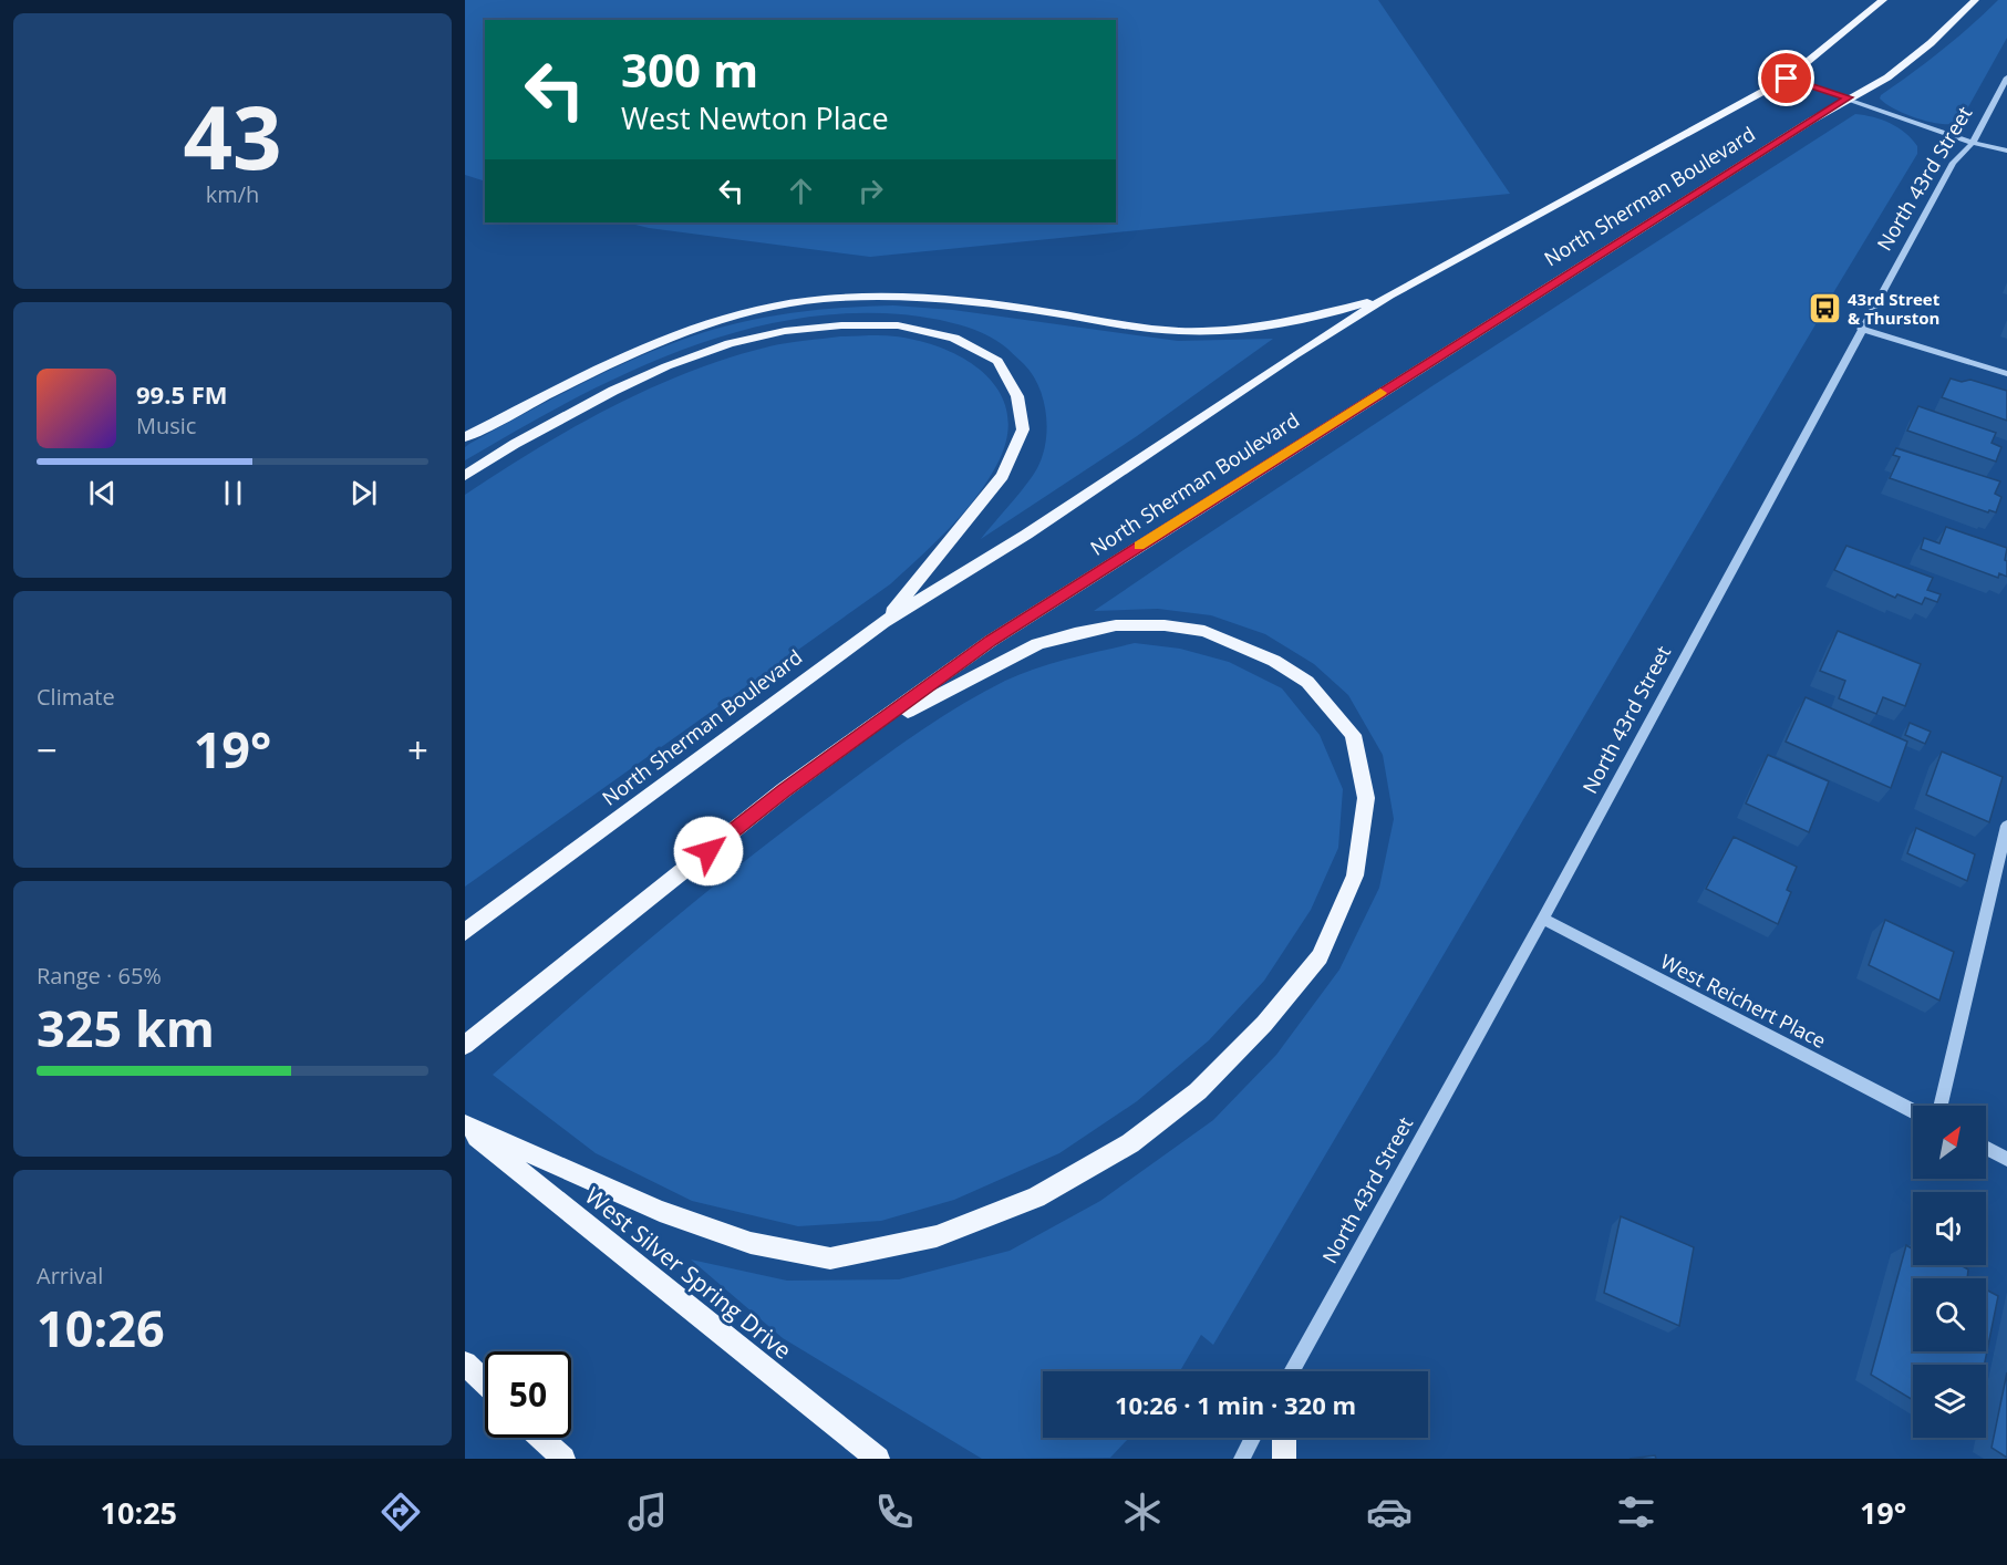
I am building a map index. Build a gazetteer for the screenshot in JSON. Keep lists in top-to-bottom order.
{
  "streets": {
    "main road": ["North Sherman Boulevard", "West Silver Spring Drive"],
    "street": ["North 43rd Street", "West Reichert Place"]
  },
  "crossings": [
    ["North 43rd Street", "West Reichert Place"]
  ],
  "places": {
    "bus stop": ["43rd Street & Thurston"]
  },
  "north": "top right",
  "page": {
    "tile": [
      ["43", "km/h"],
      "Climate",
      ["Range · 65%", "325 km"],
      ["Arrival", "10:26"]
    ],
    "turn": ["300 m", "West Newton Place"],
    "song": ["99.5 FM", "Music"],
    "heat": ["−", "19°", "+"],
    "limit": "50",
    "trip": "10:26 · 1 min · 320 m",
    "tabs": ["10:25", "19°"]
  }
}
